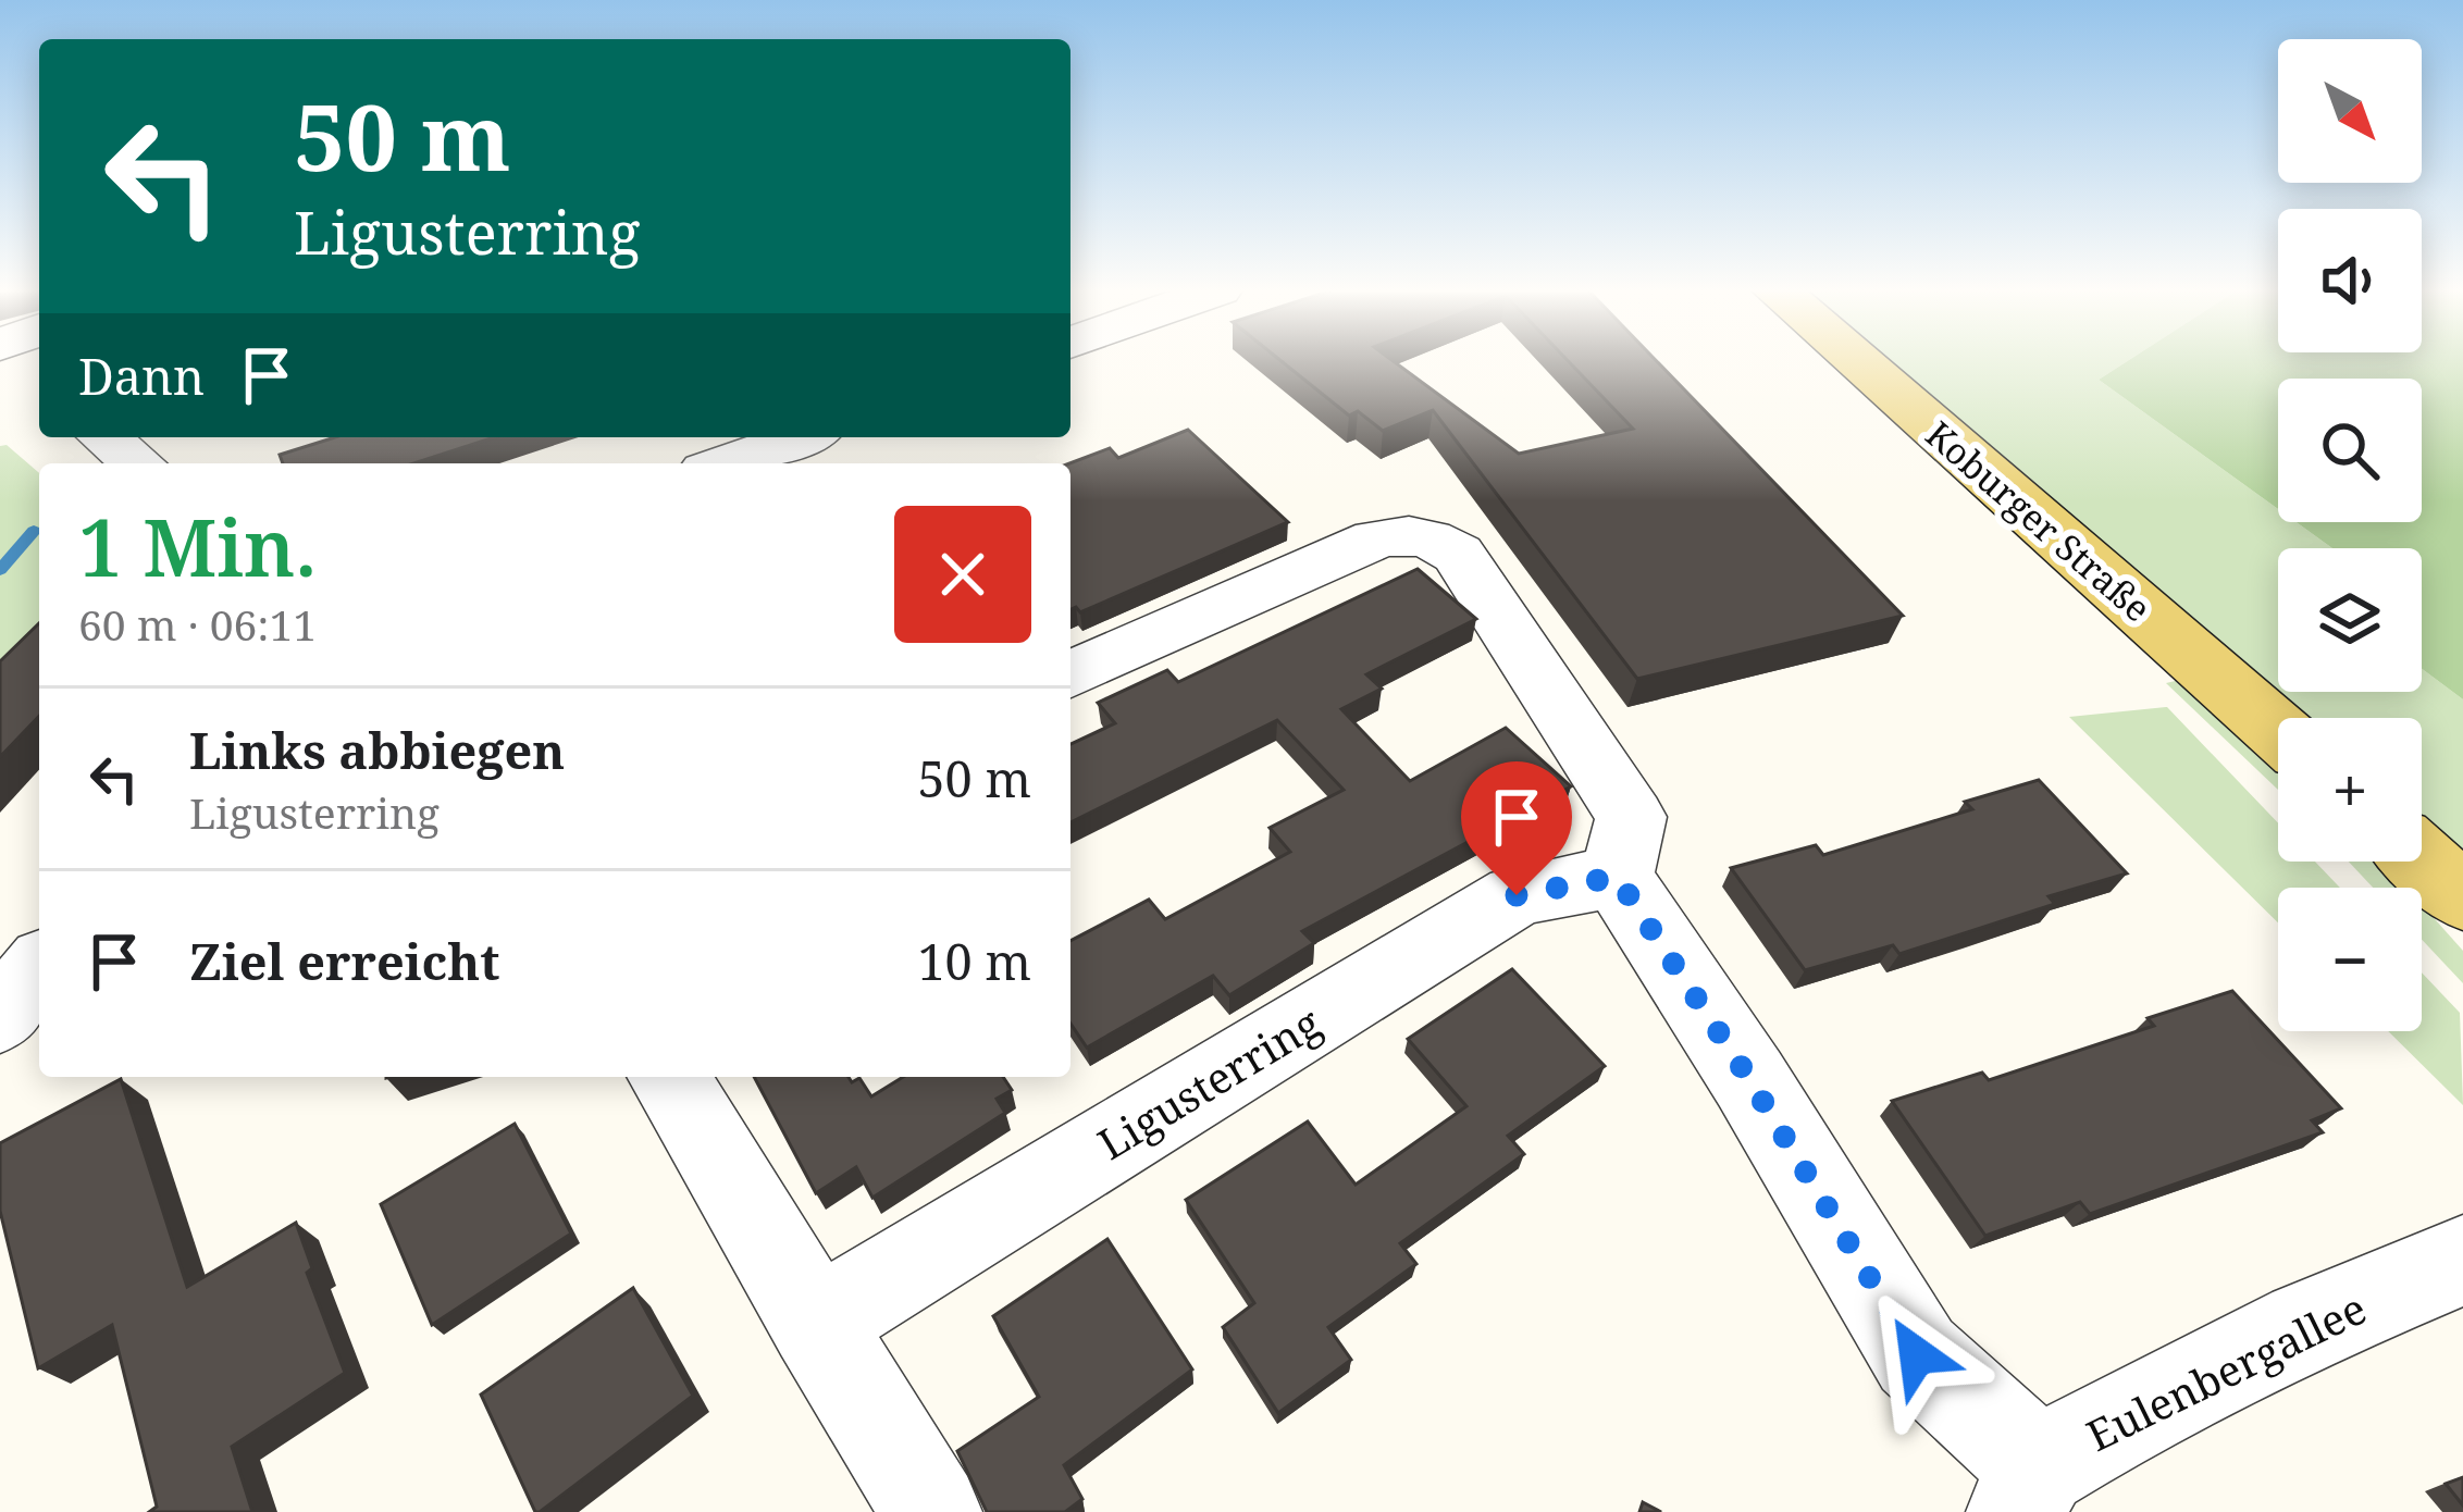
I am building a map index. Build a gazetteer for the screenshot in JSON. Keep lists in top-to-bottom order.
{
  "streets": {
    "main road": ["Koburger Straße"],
    "street": ["Ligusterring", "Eulenbergallee"]
  },
  "north": "bottom right",
  "page": {
    "map_buttons": ["+", "−"],
    "turn": ["50 m", "Ligusterring"],
    "then": "Dann",
    "heading": ["1 Min.", "60 m · 06:11"],
    "list": [
      {
        "name": "Links abbiegen",
        "note": "Ligusterring",
        "value": "50 m"
      },
      {
        "name": "Ziel erreicht",
        "value": "10 m"
      }
    ]
  }
}
